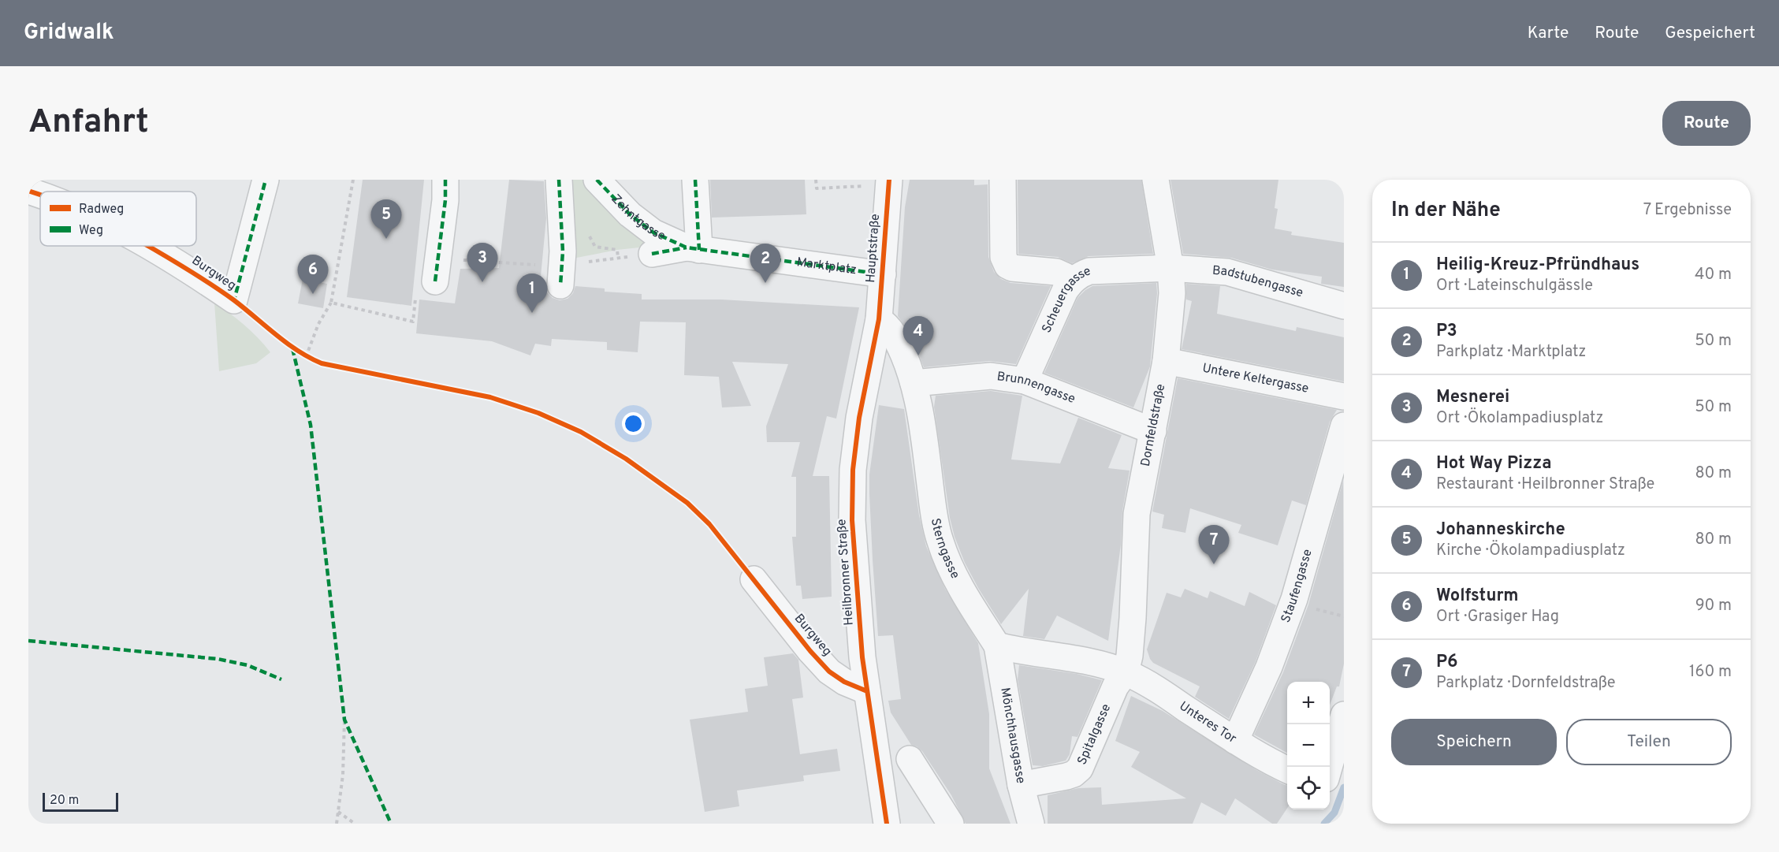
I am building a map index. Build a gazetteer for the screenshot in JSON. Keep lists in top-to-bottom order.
{
  "streets": {
    "street": [
      "Zehntgasse",
      "Hauptstraße",
      "Marktplatz",
      "Burgweg",
      "Badstubengasse",
      "Scheuergasse",
      "Untere Keltergasse",
      "Brunnengasse",
      "Dornfeldstraße",
      "Sterngasse",
      "Heilbronner Straße",
      "Staufengasse",
      "Unteres Tor",
      "Spitalgasse",
      "Mönchhausgasse"
    ]
  },
  "crossings": [
    ["Zehntgasse", "Marktplatz"],
    ["Hauptstraße", "Marktplatz"],
    ["Hauptstraße", "Sterngasse"],
    ["Hauptstraße", "Heilbronner Straße"],
    ["Burgweg", "Heilbronner Straße"],
    ["Badstubengasse", "Scheuergasse"],
    ["Badstubengasse", "Dornfeldstraße"],
    ["Scheuergasse", "Brunnengasse"],
    ["Scheuergasse", "Dornfeldstraße"],
    ["Untere Keltergasse", "Dornfeldstraße"],
    ["Brunnengasse", "Dornfeldstraße"],
    ["Brunnengasse", "Sterngasse"],
    ["Dornfeldstraße", "Unteres Tor"],
    ["Dornfeldstraße", "Spitalgasse"],
    ["Sterngasse", "Heilbronner Straße"],
    ["Sterngasse", "Mönchhausgasse"],
    ["Staufengasse", "Unteres Tor"],
    ["Unteres Tor", "Spitalgasse"],
    ["Spitalgasse", "Mönchhausgasse"]
  ],
  "legend": ["Radweg", "Weg"],
  "scale_bar": "20 m",
  "page": {
    "header": "Gridwalk",
    "nav": ["Karte", "Route", "Gespeichert"],
    "buttons": [
      "Route",
      ["Speichern", "Teilen"]
    ],
    "title": "Anfahrt",
    "heading": ["In der Nähe", "7 Ergebnisse"],
    "pins": [
      "5",
      "3",
      "2",
      "6",
      "1",
      "4",
      "7"
    ],
    "list": [
      {
        "mark": "1",
        "name": "Heilig-Kreuz-Pfründhaus",
        "note": "Ort · Lateinschulgässle",
        "value": "40 m"
      },
      {
        "mark": "2",
        "name": "P3",
        "note": "Parkplatz · Marktplatz",
        "value": "50 m"
      },
      {
        "mark": "3",
        "name": "Mesnerei",
        "note": "Ort · Ökolampadiusplatz",
        "value": "50 m"
      },
      {
        "mark": "4",
        "name": "Hot Way Pizza",
        "note": "Restaurant · Heilbronner Straße",
        "value": "80 m"
      },
      {
        "mark": "5",
        "name": "Johanneskirche",
        "note": "Kirche · Ökolampadiusplatz",
        "value": "80 m"
      },
      {
        "mark": "6",
        "name": "Wolfsturm",
        "note": "Ort · Grasiger Hag",
        "value": "90 m"
      },
      {
        "mark": "7",
        "name": "P6",
        "note": "Parkplatz · Dornfeldstraße",
        "value": "160 m"
      }
    ],
    "map_buttons": ["+", "−"],
    "scale": "20 m"
  }
}
